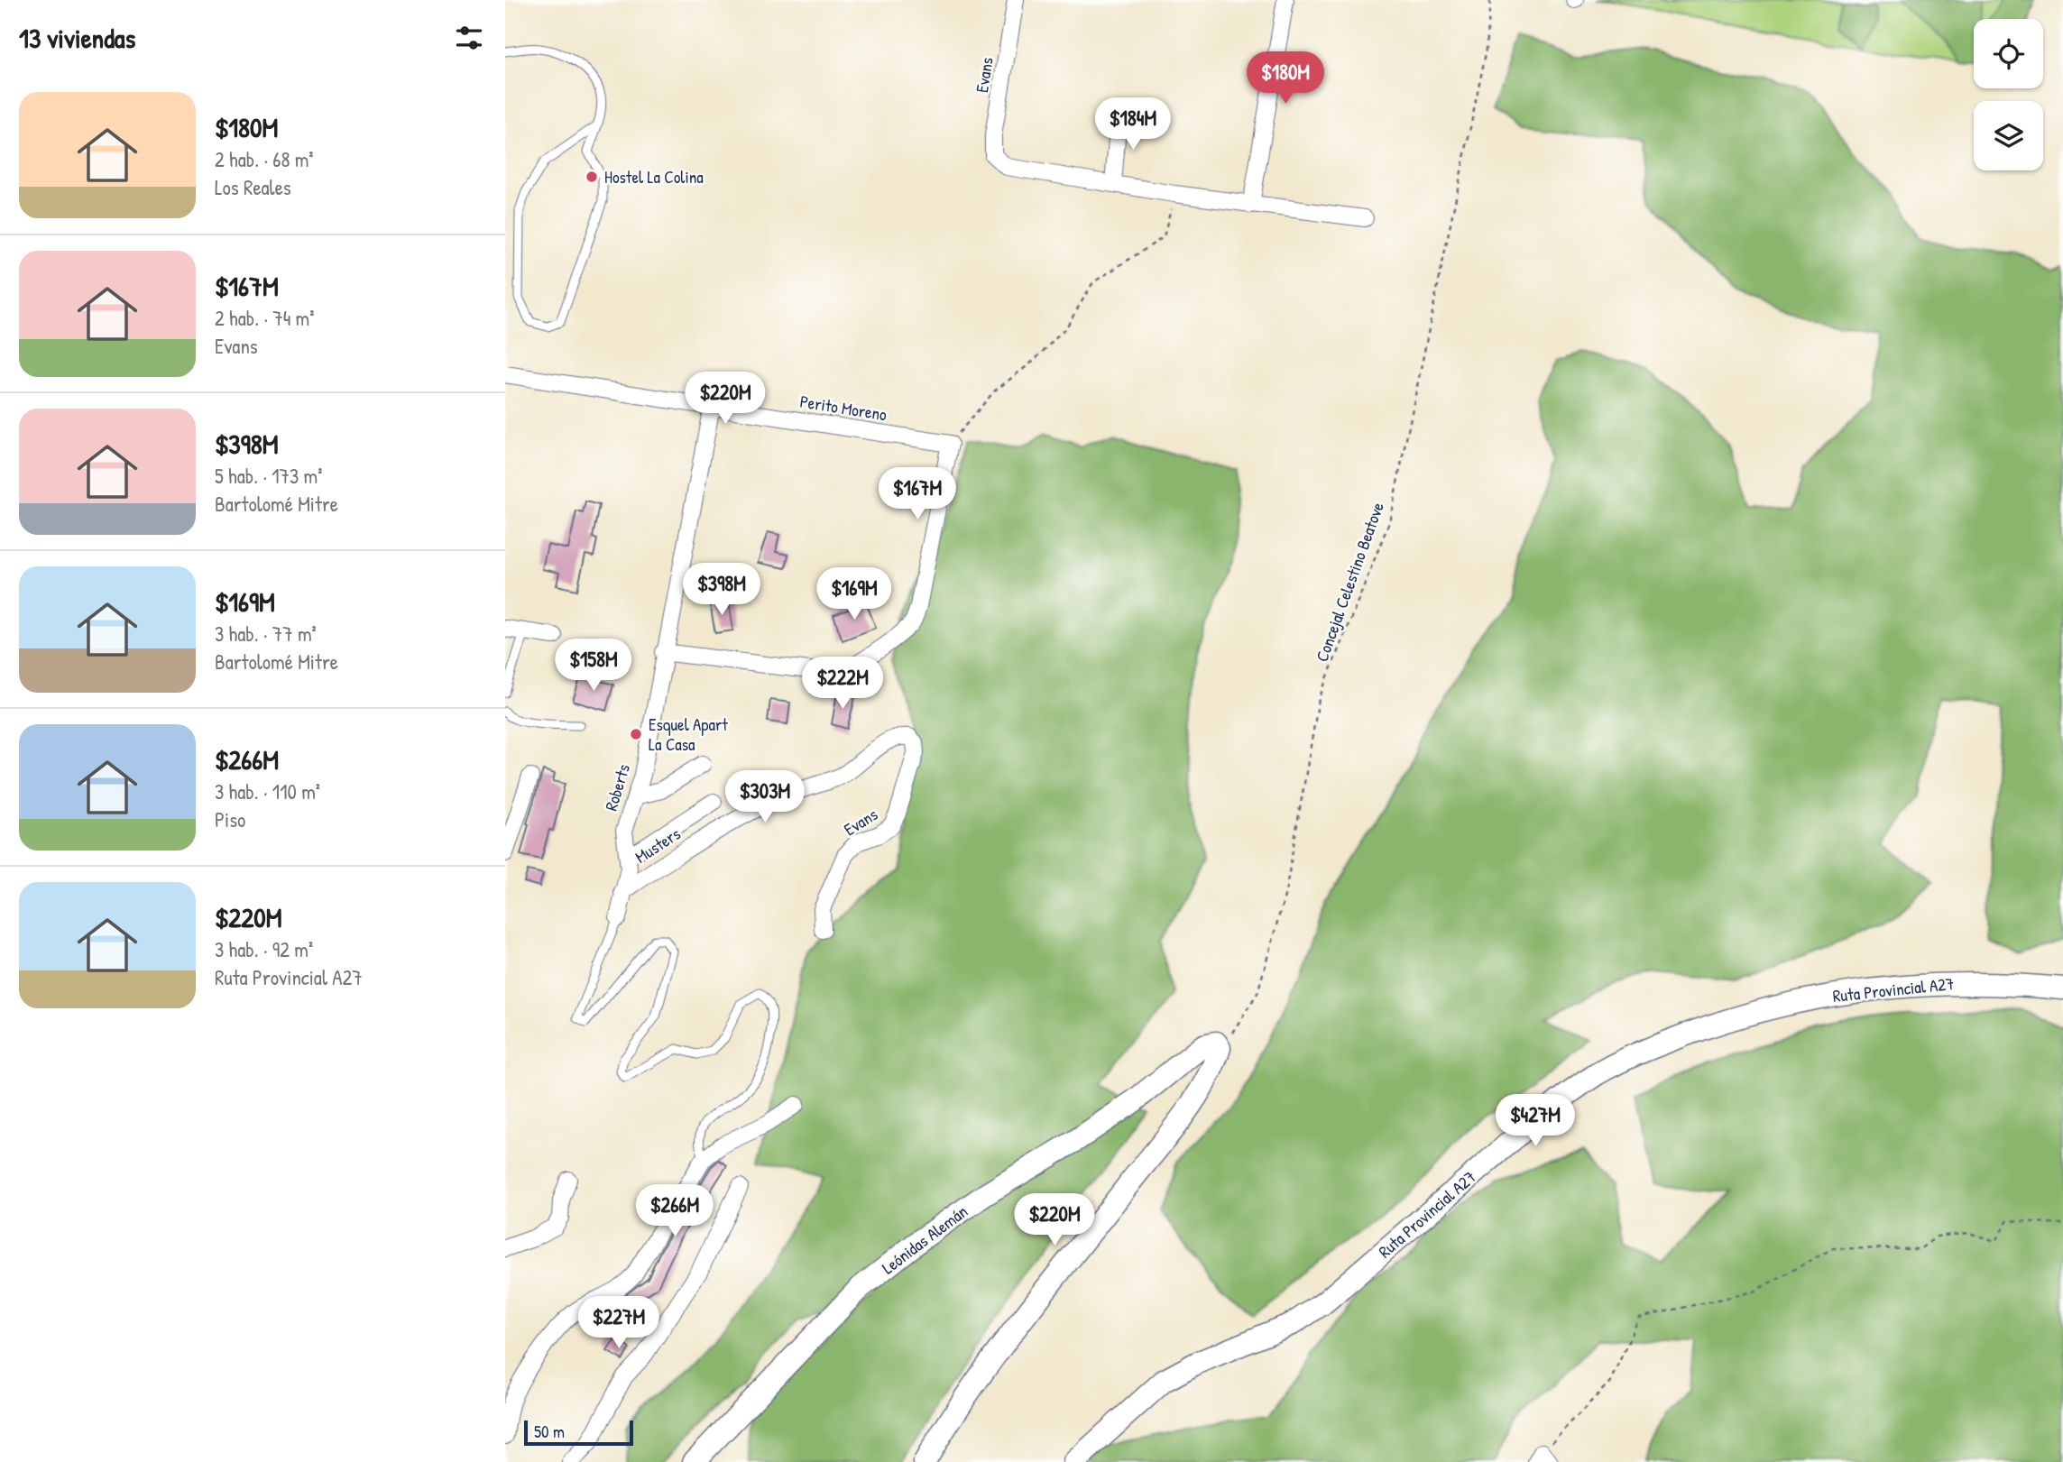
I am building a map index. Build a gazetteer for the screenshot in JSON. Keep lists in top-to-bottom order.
{
  "streets": {
    "street": [
      "Evans",
      "Perito Moreno",
      "Roberts",
      "Musters",
      "Ruta Provincial A27",
      "Leónidas Alemán"
    ],
    "path": ["Concejal Celestino Beatove"]
  },
  "crossings": [
    ["Evans", "Musters"],
    ["Perito Moreno", "Roberts"],
    ["Concejal Celestino Beatove", "Leónidas Alemán"],
    ["Roberts", "Musters"]
  ],
  "places": ["Hostel La Colina", "Esquel Apart La Casa"],
  "scale_bar": "50 m",
  "page": {
    "heading": "13 viviendas",
    "price": [
      "$180M",
      "$184M",
      "$220M",
      "$167M",
      "$398M",
      "$169M",
      "$158M",
      "$222M",
      "$303M",
      "$427M",
      "$266M",
      "$220M",
      "$227M"
    ],
    "list": [
      {
        "name": "$180M",
        "note": "2 hab. · 68 m² · Los Reales"
      },
      {
        "name": "$167M",
        "note": "2 hab. · 74 m² · Evans"
      },
      {
        "name": "$398M",
        "note": "5 hab. · 173 m² · Bartolomé Mitre"
      },
      {
        "name": "$169M",
        "note": "3 hab. · 77 m² · Bartolomé Mitre"
      },
      {
        "name": "$266M",
        "note": "3 hab. · 110 m² · Piso"
      },
      {
        "name": "$220M",
        "note": "3 hab. · 92 m² · Ruta Provincial A27"
      }
    ],
    "scale": "50 m"
  }
}
